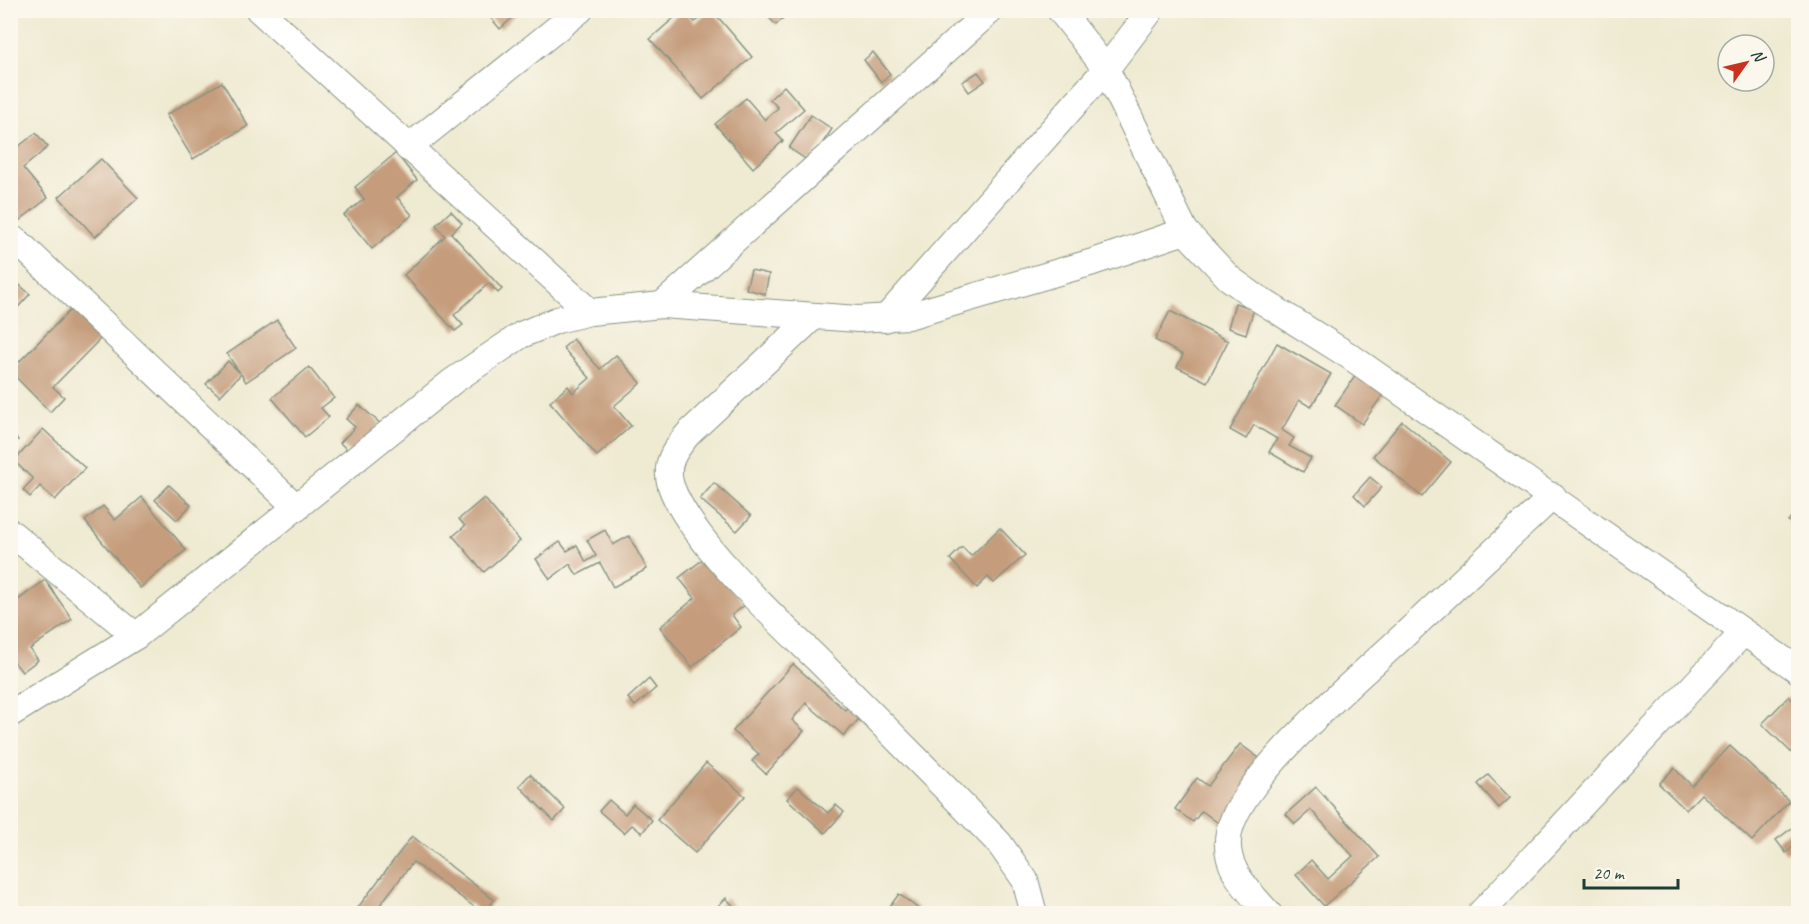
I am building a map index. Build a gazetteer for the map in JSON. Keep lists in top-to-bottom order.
{
  "scale_bar": "20 m",
  "north": "top right"
}
